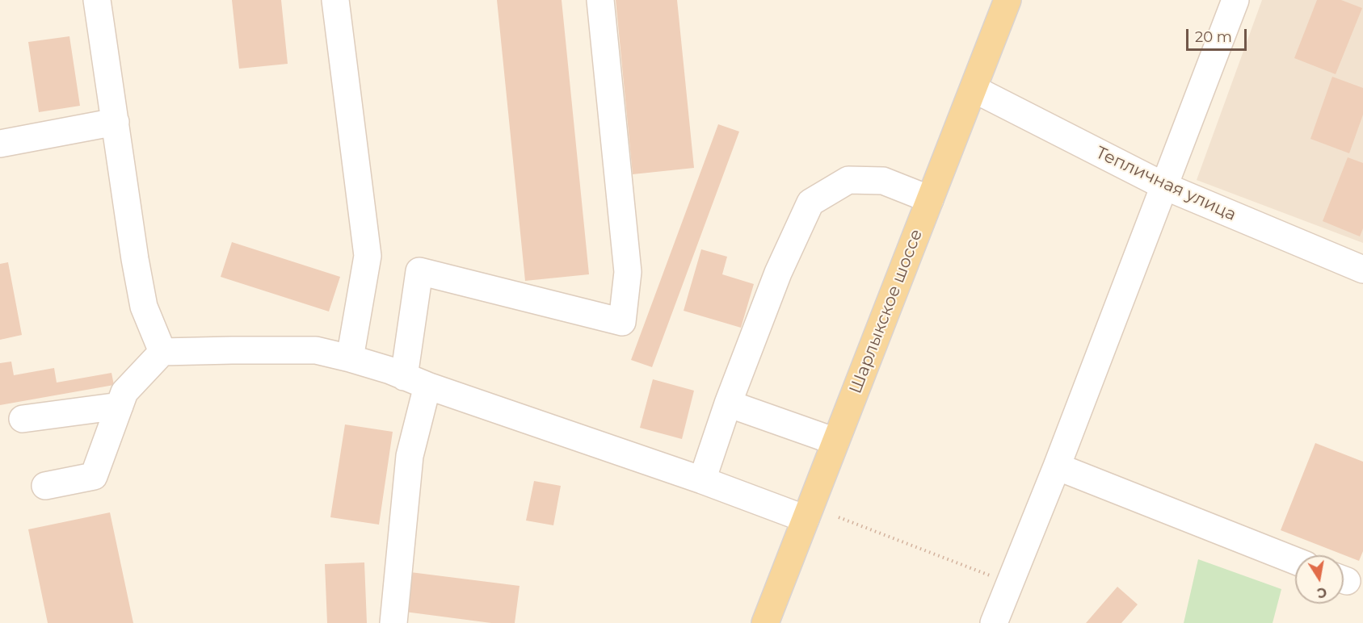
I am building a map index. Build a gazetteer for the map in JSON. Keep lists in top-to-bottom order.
{
  "streets": {
    "main road": ["Шарлыкское шоссе"],
    "street": ["Тепличная улица"]
  },
  "crossings": [
    ["Тепличная улица", "Шарлыкское шоссе"]
  ],
  "scale_bar": "20 m",
  "north": "bottom"
}
